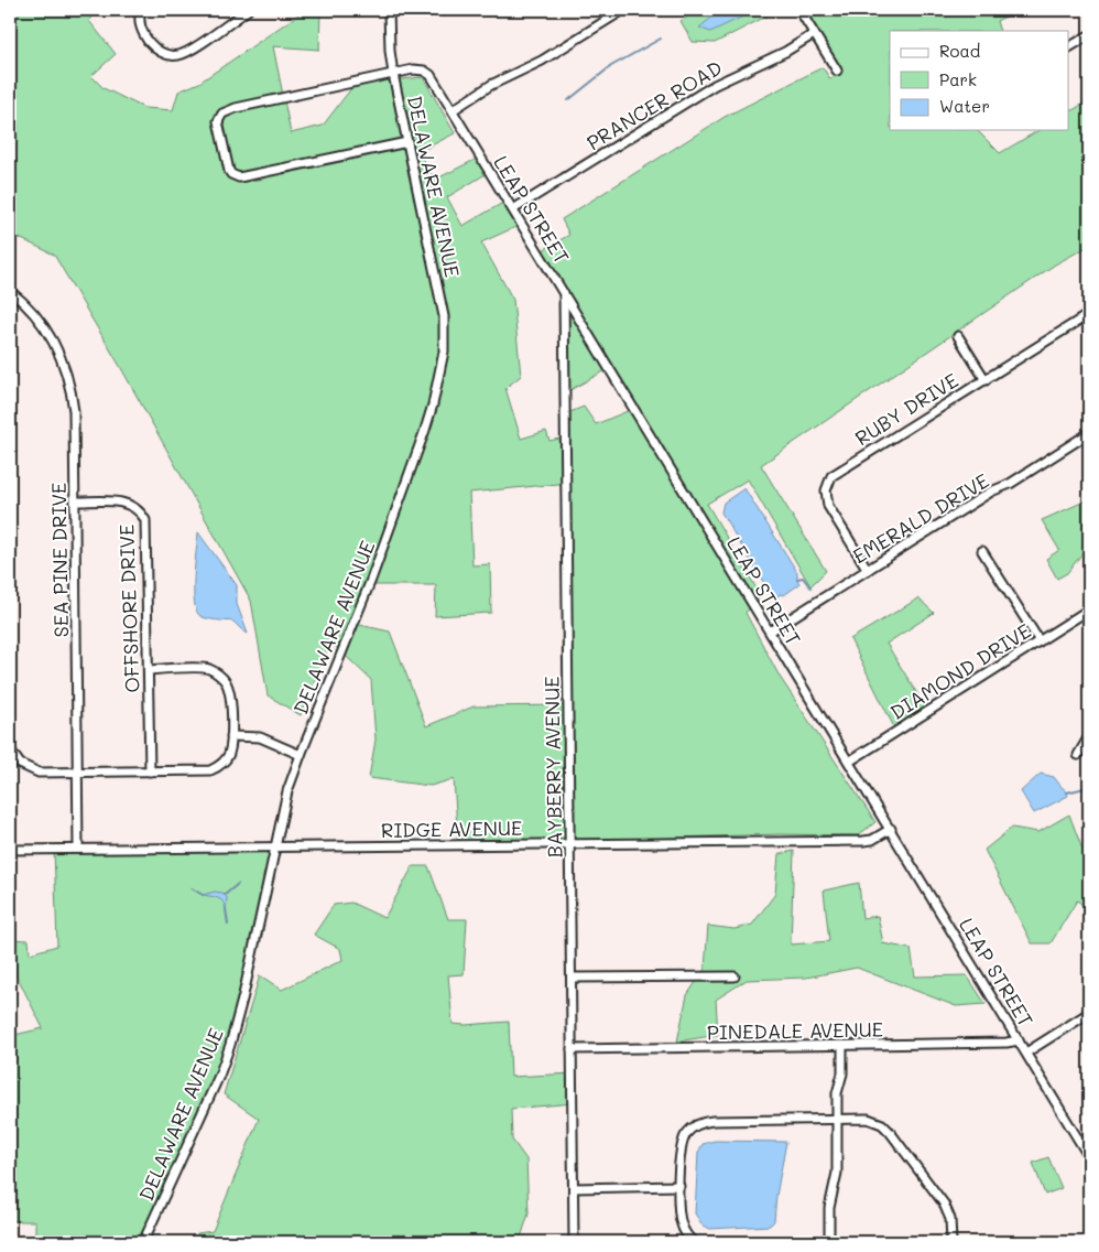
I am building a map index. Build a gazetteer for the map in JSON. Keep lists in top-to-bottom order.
{
  "streets": {
    "street": [
      "PRANCER ROAD",
      "DELAWARE AVENUE",
      "LEAP STREET",
      "RUBY DRIVE",
      "EMERALD DRIVE",
      "SEA PINE DRIVE",
      "OFFSHORE DRIVE",
      "DIAMOND DRIVE",
      "BAYBERRY AVENUE",
      "RIDGE AVENUE",
      "PINEDALE AVENUE"
    ]
  },
  "crossings": [
    ["PRANCER ROAD", "LEAP STREET"],
    ["DELAWARE AVENUE", "LEAP STREET"],
    ["DELAWARE AVENUE", "RIDGE AVENUE"],
    ["LEAP STREET", "EMERALD DRIVE"],
    ["LEAP STREET", "DIAMOND DRIVE"],
    ["LEAP STREET", "BAYBERRY AVENUE"],
    ["LEAP STREET", "RIDGE AVENUE"],
    ["LEAP STREET", "PINEDALE AVENUE"],
    ["RUBY DRIVE", "EMERALD DRIVE"],
    ["SEA PINE DRIVE", "OFFSHORE DRIVE"],
    ["SEA PINE DRIVE", "RIDGE AVENUE"],
    ["BAYBERRY AVENUE", "RIDGE AVENUE"],
    ["BAYBERRY AVENUE", "PINEDALE AVENUE"]
  ],
  "legend": ["Road", "Park", "Water"]
}
